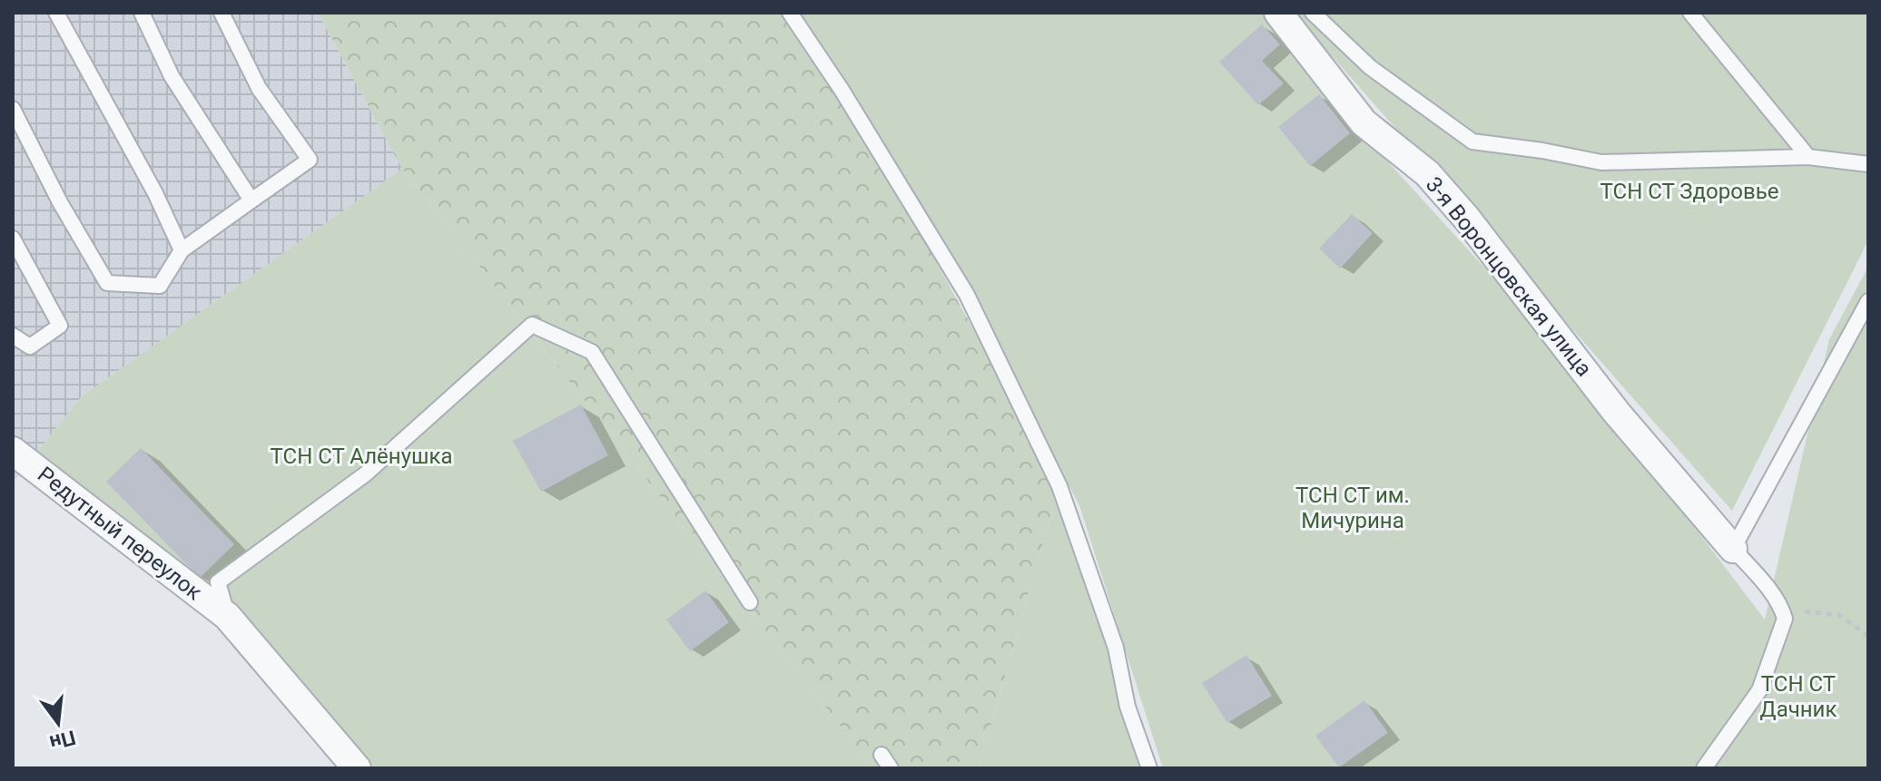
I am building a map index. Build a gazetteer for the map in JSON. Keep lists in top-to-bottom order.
{
  "streets": {
    "street": ["3-я Воронцовская улица", "Редутный переулок"]
  },
  "parks": [
    "ТСН СТ Здоровье",
    "ТСН СТ Алёнушка",
    "ТСН СТ им. Мичурина",
    "ТСН СТ Дачник"
  ],
  "north": "bottom"
}
